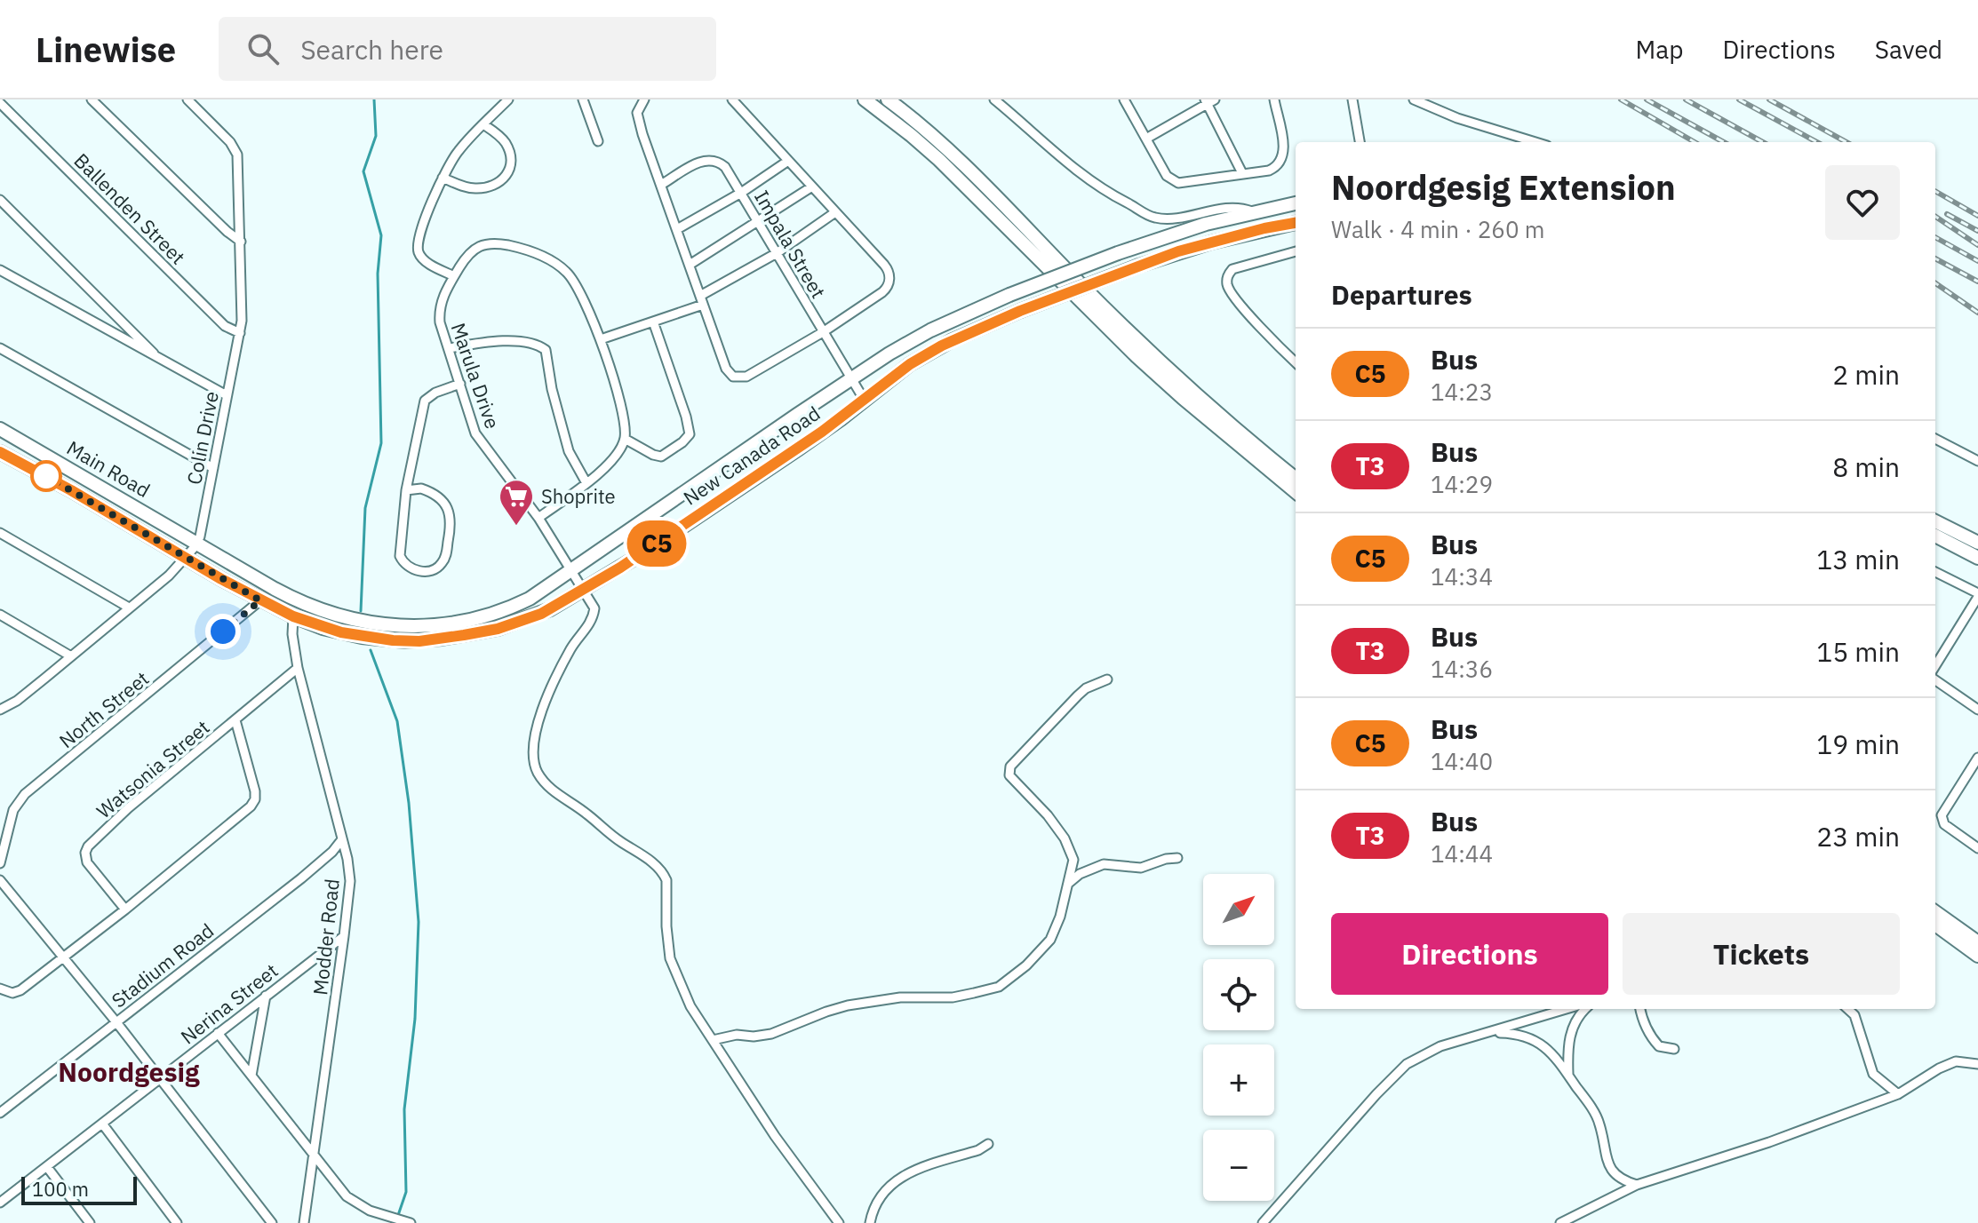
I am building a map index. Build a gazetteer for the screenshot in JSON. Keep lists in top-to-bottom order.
{
  "streets": {
    "main road": ["New Canada Road", "Main Road"],
    "street": [
      "Ballenden Street",
      "Impala Street",
      "Marula Drive",
      "Colin Drive",
      "North Street",
      "Watsonia Street",
      "Modder Road",
      "Stadium Road",
      "Nerina Street"
    ]
  },
  "crossings": [
    ["Ballenden Street", "Colin Drive"],
    ["Impala Street", "New Canada Road"],
    ["Marula Drive", "New Canada Road"],
    ["Colin Drive", "New Canada Road"],
    ["Colin Drive", "Main Road"],
    ["New Canada Road", "Main Road"],
    ["New Canada Road", "North Street"],
    ["New Canada Road", "Modder Road"],
    ["Watsonia Street", "Modder Road"],
    ["Modder Road", "Stadium Road"],
    ["Modder Road", "Nerina Street"]
  ],
  "districts": ["Noordgesig"],
  "places": {
    "supermarket": ["Shoprite"]
  },
  "lines": ["bus line C5"],
  "scale_bar": "100 m",
  "north": "top right",
  "page": {
    "header": "Linewise",
    "search": "Search here",
    "nav": ["Map", "Directions", "Saved"],
    "on_map": "C5",
    "heading": [
      ["Noordgesig Extension", "Walk · 4 min · 260 m"],
      "Departures"
    ],
    "list": [
      {
        "mark": "C5",
        "name": "Bus",
        "note": "14:23",
        "value": "2 min"
      },
      {
        "mark": "T3",
        "name": "Bus",
        "note": "14:29",
        "value": "8 min"
      },
      {
        "mark": "C5",
        "name": "Bus",
        "note": "14:34",
        "value": "13 min"
      },
      {
        "mark": "T3",
        "name": "Bus",
        "note": "14:36",
        "value": "15 min"
      },
      {
        "mark": "C5",
        "name": "Bus",
        "note": "14:40",
        "value": "19 min"
      },
      {
        "mark": "T3",
        "name": "Bus",
        "note": "14:44",
        "value": "23 min"
      }
    ],
    "map_buttons": ["+", "−"],
    "buttons": ["Directions", "Tickets"],
    "scale": "100 m"
  }
}
